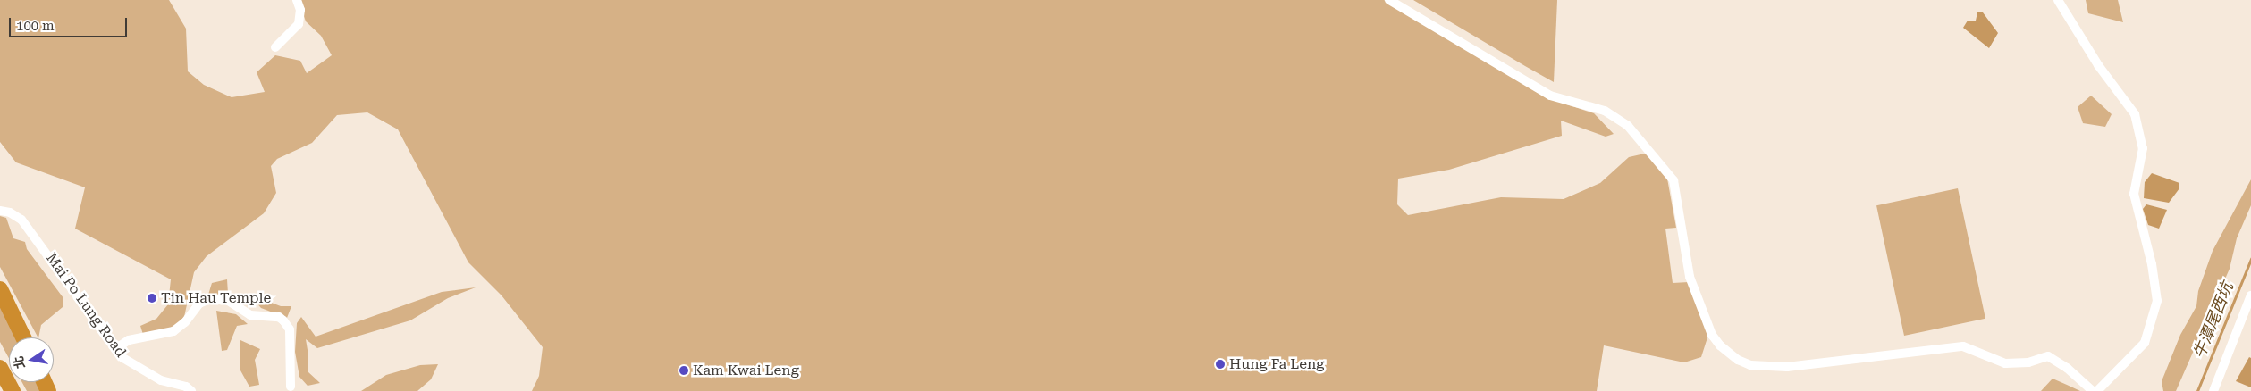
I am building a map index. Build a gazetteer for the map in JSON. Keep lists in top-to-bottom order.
{
  "streets": {
    "street": ["Mai Po Lung Road"]
  },
  "water": ["牛潭尾西坑"],
  "places": ["Tin Hau Temple", "Hung Fa Leng", "Kam Kwai Leng"],
  "scale_bar": "100 m",
  "north": "left"
}
